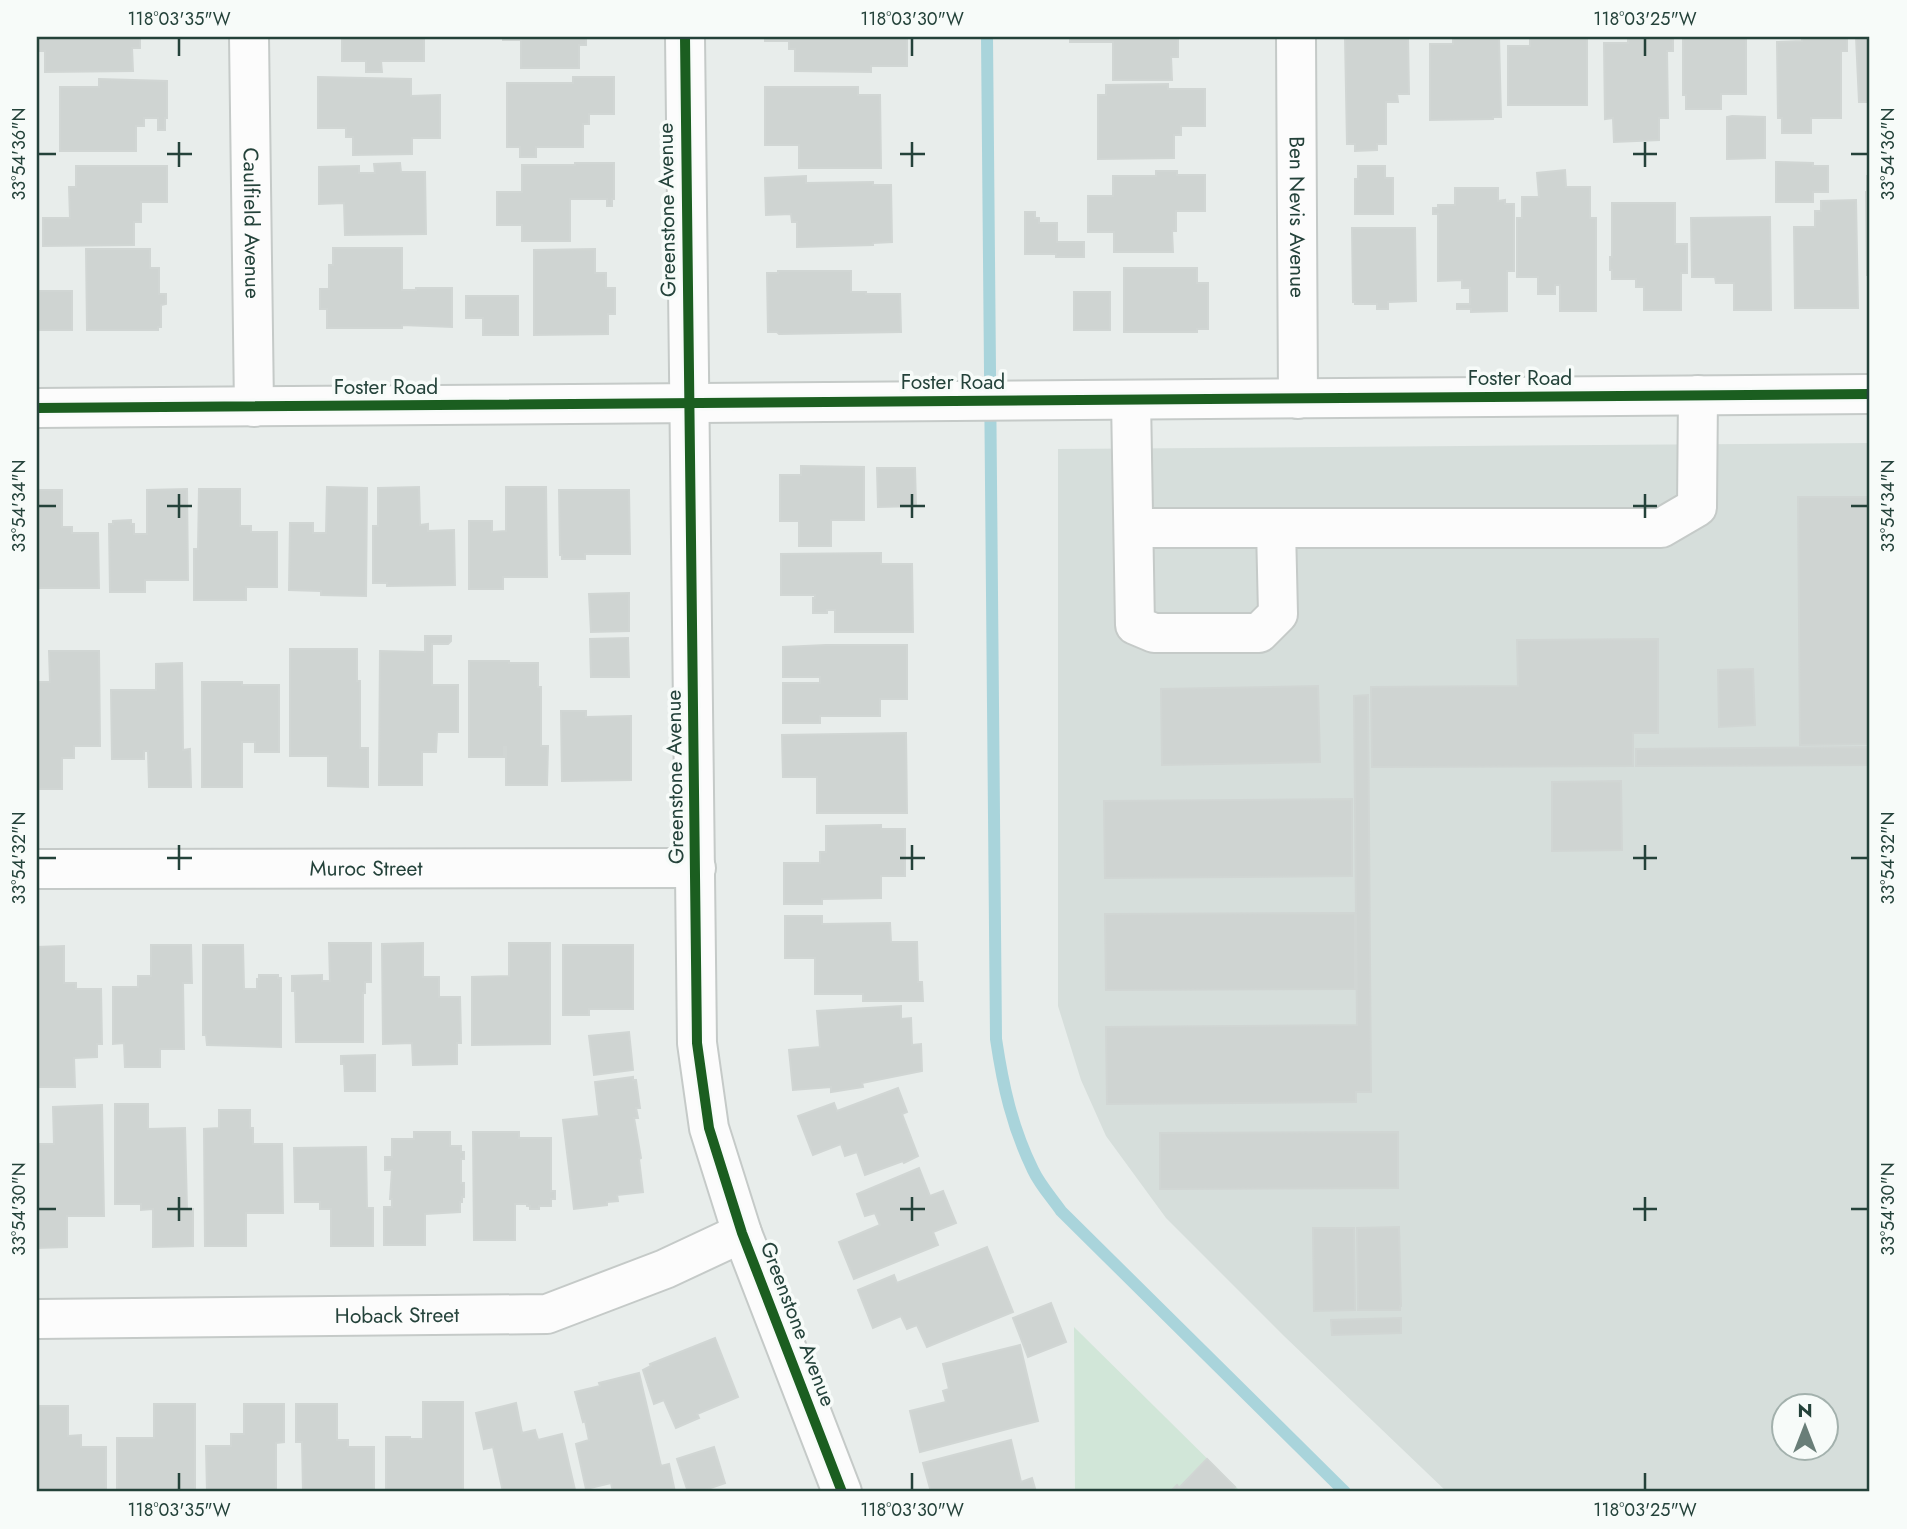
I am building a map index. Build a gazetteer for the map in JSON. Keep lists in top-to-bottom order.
{
  "streets": {
    "street": [
      "Greenstone Avenue",
      "Ben Nevis Avenue",
      "Caulfield Avenue",
      "Foster Road",
      "Muroc Street",
      "Hoback Street"
    ]
  },
  "crossings": [
    ["Greenstone Avenue", "Foster Road"],
    ["Greenstone Avenue", "Muroc Street"],
    ["Greenstone Avenue", "Hoback Street"],
    ["Ben Nevis Avenue", "Foster Road"],
    ["Caulfield Avenue", "Foster Road"]
  ],
  "north": "top",
  "coordinates": [
    "118°03'35\"W",
    "118°03'30\"W",
    "118°03'25\"W",
    "33°54'36\"N",
    "33°54'34\"N",
    "33°54'32\"N",
    "33°54'30\"N"
  ]
}
